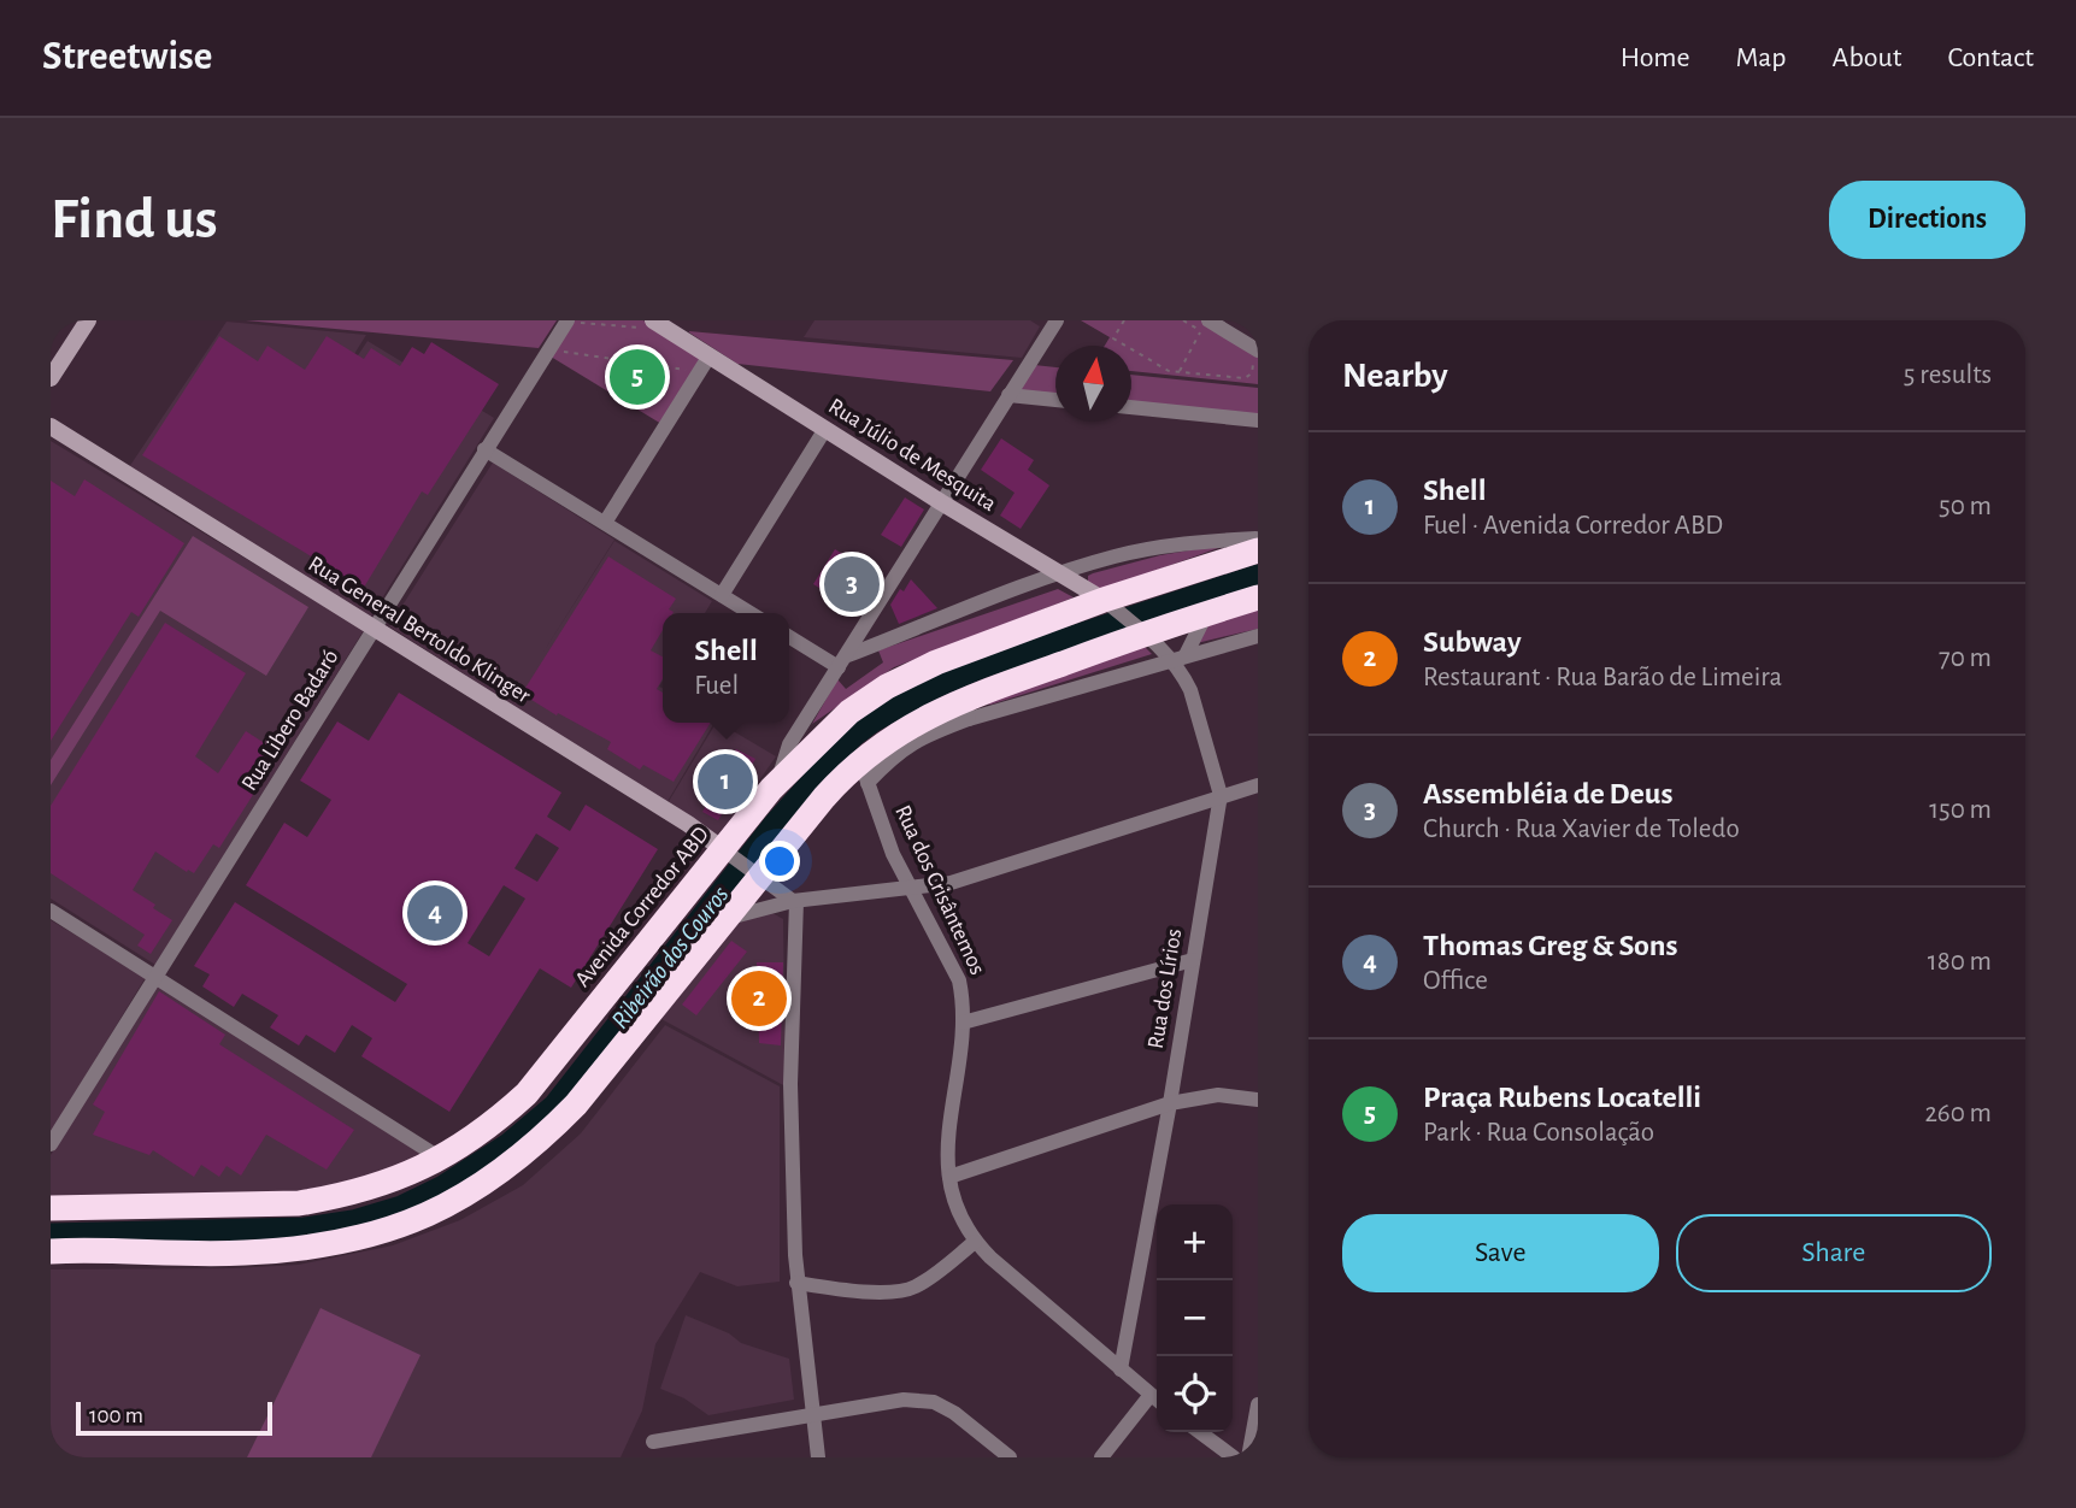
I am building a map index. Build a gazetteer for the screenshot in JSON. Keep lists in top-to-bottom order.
{
  "streets": {
    "highway": ["Avenida Corredor ABD"],
    "street": [
      "Rua Júlio de Mesquita",
      "Rua General Bertoldo Klinger",
      "Rua Libero Badaró",
      "Rua dos Crisântemos",
      "Rua dos Lírios"
    ]
  },
  "crossings": [
    ["Rua Júlio de Mesquita", "Avenida Corredor ABD"],
    ["Rua Júlio de Mesquita", "Rua dos Lírios"],
    ["Rua General Bertoldo Klinger", "Rua Libero Badaró"],
    ["Rua General Bertoldo Klinger", "Avenida Corredor ABD"],
    ["Rua dos Crisântemos", "Rua dos Lírios"]
  ],
  "water": ["Ribeirão dos Couros"],
  "scale_bar": "100 m",
  "north": "top",
  "page": {
    "header": "Streetwise",
    "nav": [
      "Home",
      "Map",
      "About",
      "Contact"
    ],
    "buttons": [
      "Directions",
      ["Save", "Share"]
    ],
    "title": "Find us",
    "heading": ["Nearby", "5 results"],
    "pins": [
      "5",
      "3",
      "1",
      "4",
      "2"
    ],
    "list": [
      {
        "mark": "1",
        "name": "Shell",
        "note": "Fuel · Avenida Corredor ABD",
        "value": "50 m"
      },
      {
        "mark": "2",
        "name": "Subway",
        "note": "Restaurant · Rua Barão de Limeira",
        "value": "70 m"
      },
      {
        "mark": "3",
        "name": "Assembléia de Deus",
        "note": "Church · Rua Xavier de Toledo",
        "value": "150 m"
      },
      {
        "mark": "4",
        "name": "Thomas Greg & Sons",
        "note": "Office",
        "value": "180 m"
      },
      {
        "mark": "5",
        "name": "Praça Rubens Locatelli",
        "note": "Park · Rua Consolação",
        "value": "260 m"
      }
    ],
    "popup": ["Shell", "Fuel"],
    "map_buttons": ["+", "−"],
    "scale": "100 m"
  }
}
